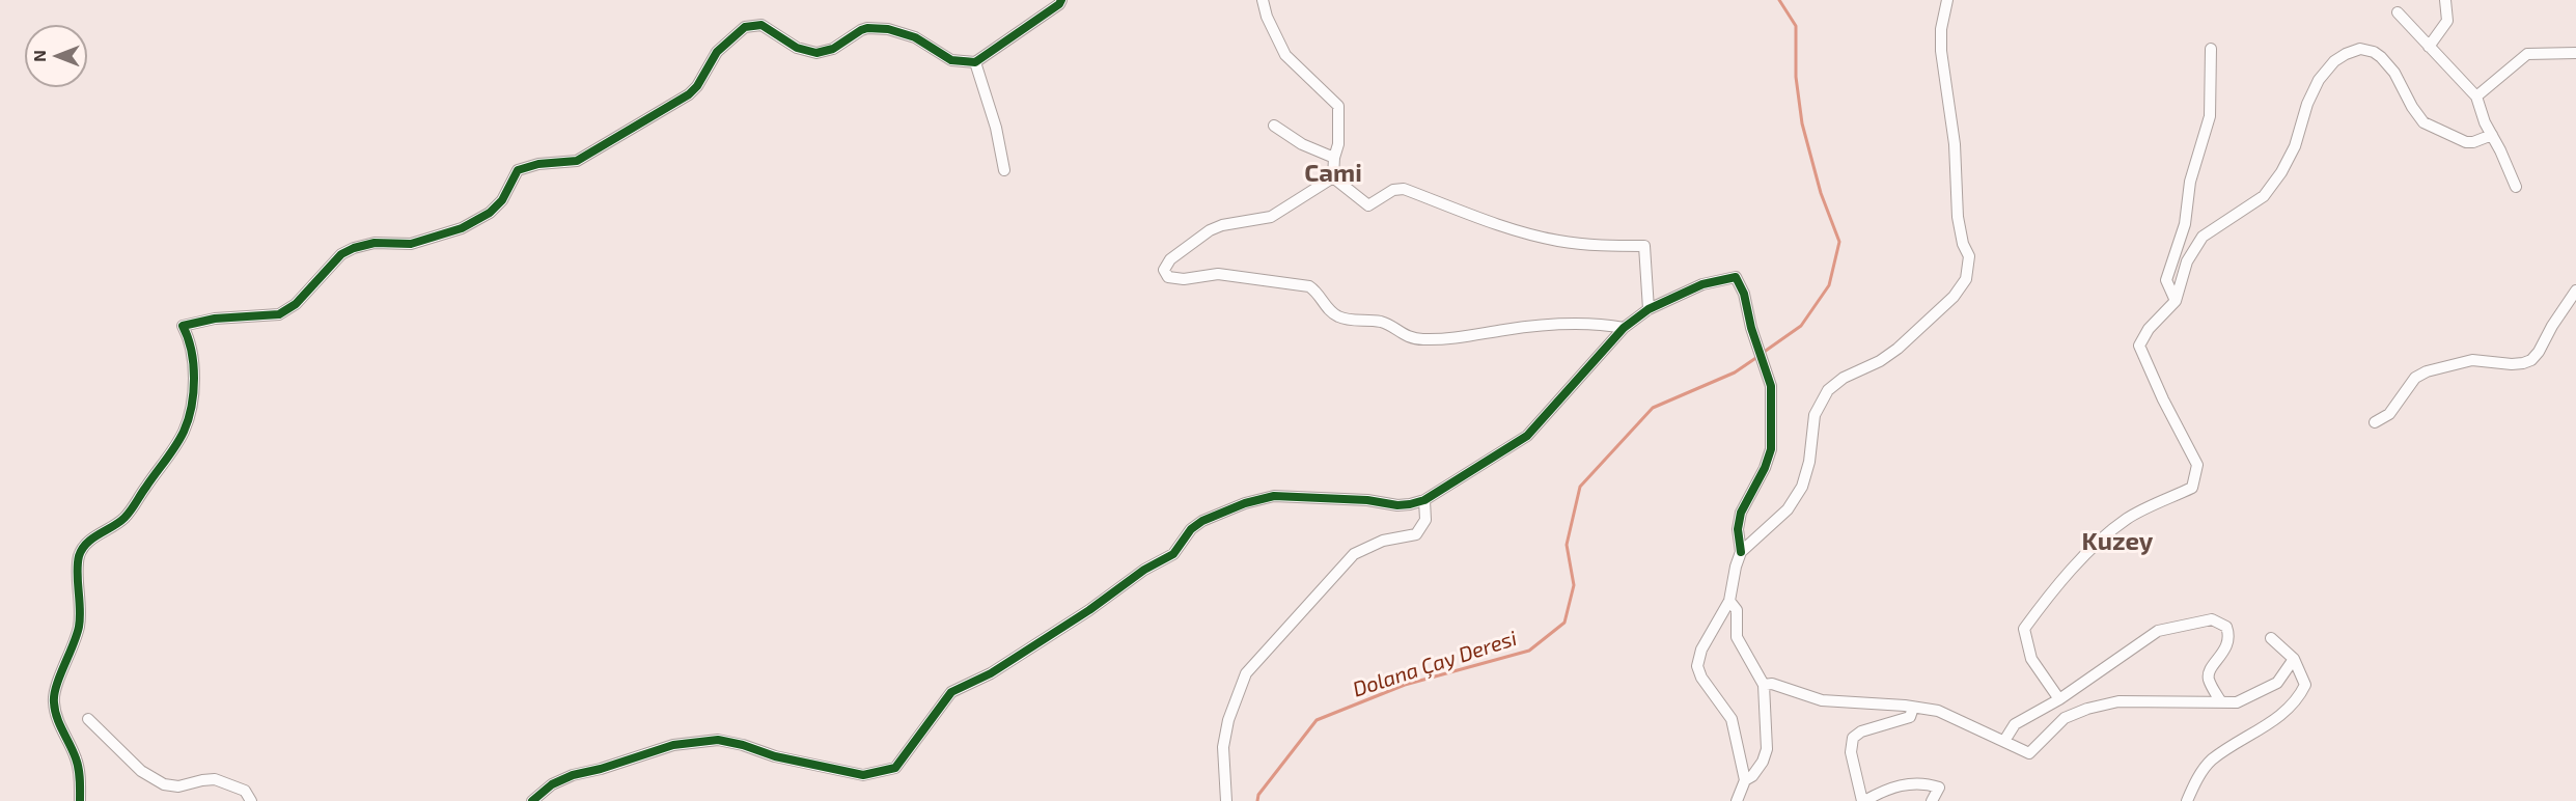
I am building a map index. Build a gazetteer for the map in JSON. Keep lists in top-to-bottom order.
{
  "districts": ["Cami", "Kuzey"],
  "water": ["Dolana Çay Deresi"],
  "north": "left"
}
